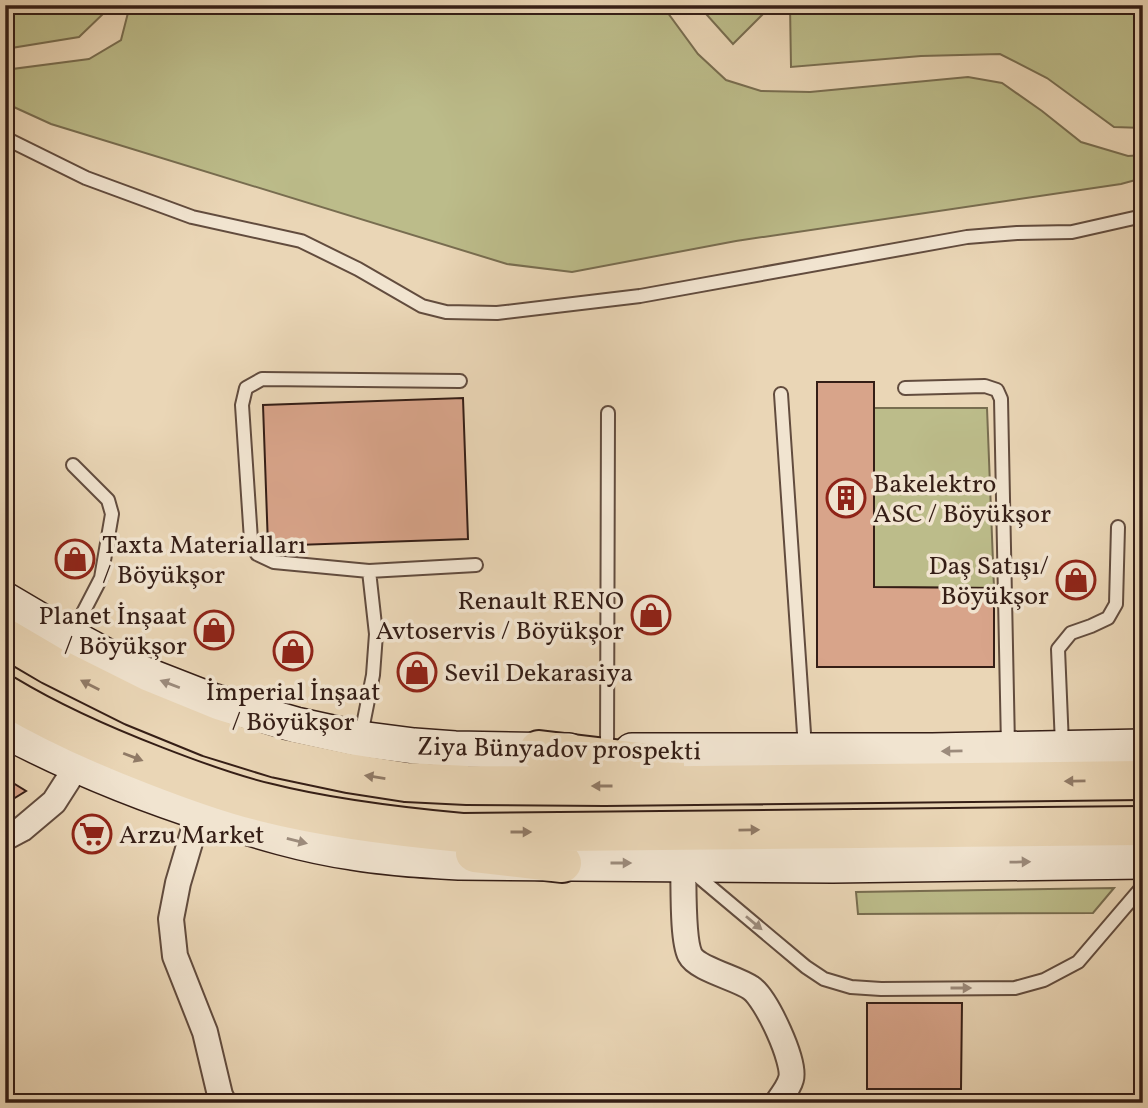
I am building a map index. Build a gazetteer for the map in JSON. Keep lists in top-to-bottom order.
{
  "streets": {
    "main road": ["Ziya Bünyadov prospekti"]
  },
  "places": {
    "building": ["Bakelektro ASC / Böyükşor"],
    "shop": [
      "Taxta Materialları / Böyükşor",
      "Daş Satışı/ Böyükşor",
      "Renault RENO Avtoservis / Böyükşor",
      "Planet İnşaat / Böyükşor",
      "İmperial İnşaat / Böyükşor",
      "Sevil Dekarasiya"
    ],
    "supermarket": ["Arzu Market"]
  }
}
